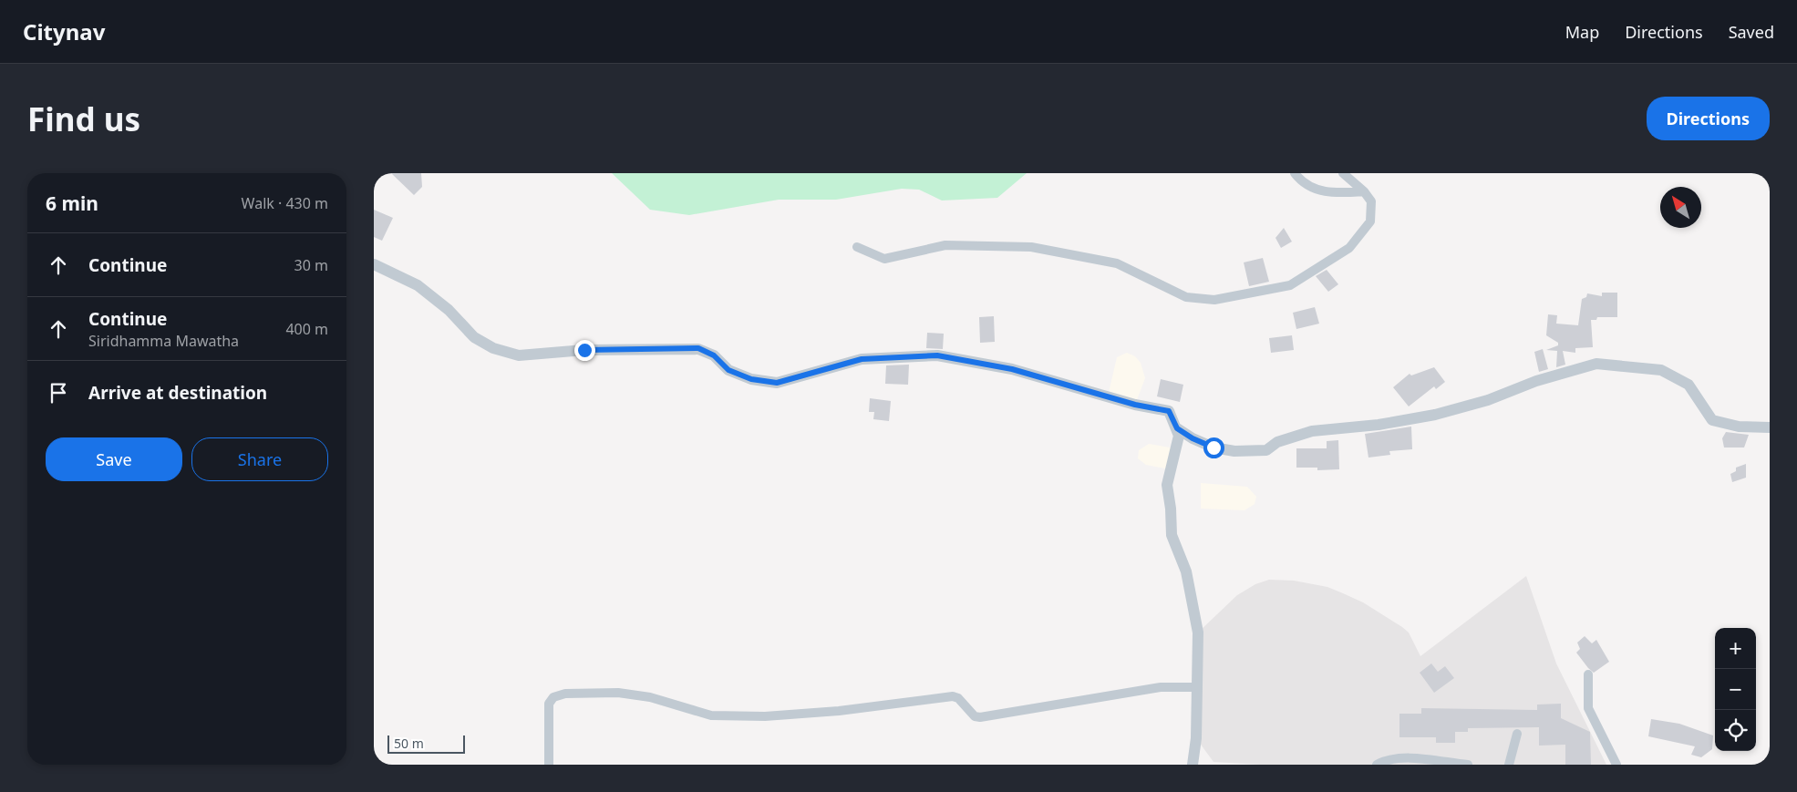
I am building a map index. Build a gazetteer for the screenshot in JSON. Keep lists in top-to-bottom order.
{
  "scale_bar": "50 m",
  "north": "top left",
  "page": {
    "header": "Citynav",
    "nav": ["Map", "Directions", "Saved"],
    "buttons": [
      "Directions",
      ["Save", "Share"]
    ],
    "title": "Find us",
    "heading": ["6 min", "Walk · 430 m"],
    "list": [
      ["Continue", "30 m"],
      ["Continue", "Siridhamma Mawatha", "400 m"],
      "Arrive at destination"
    ],
    "map_buttons": ["+", "−"],
    "scale": "50 m"
  }
}
